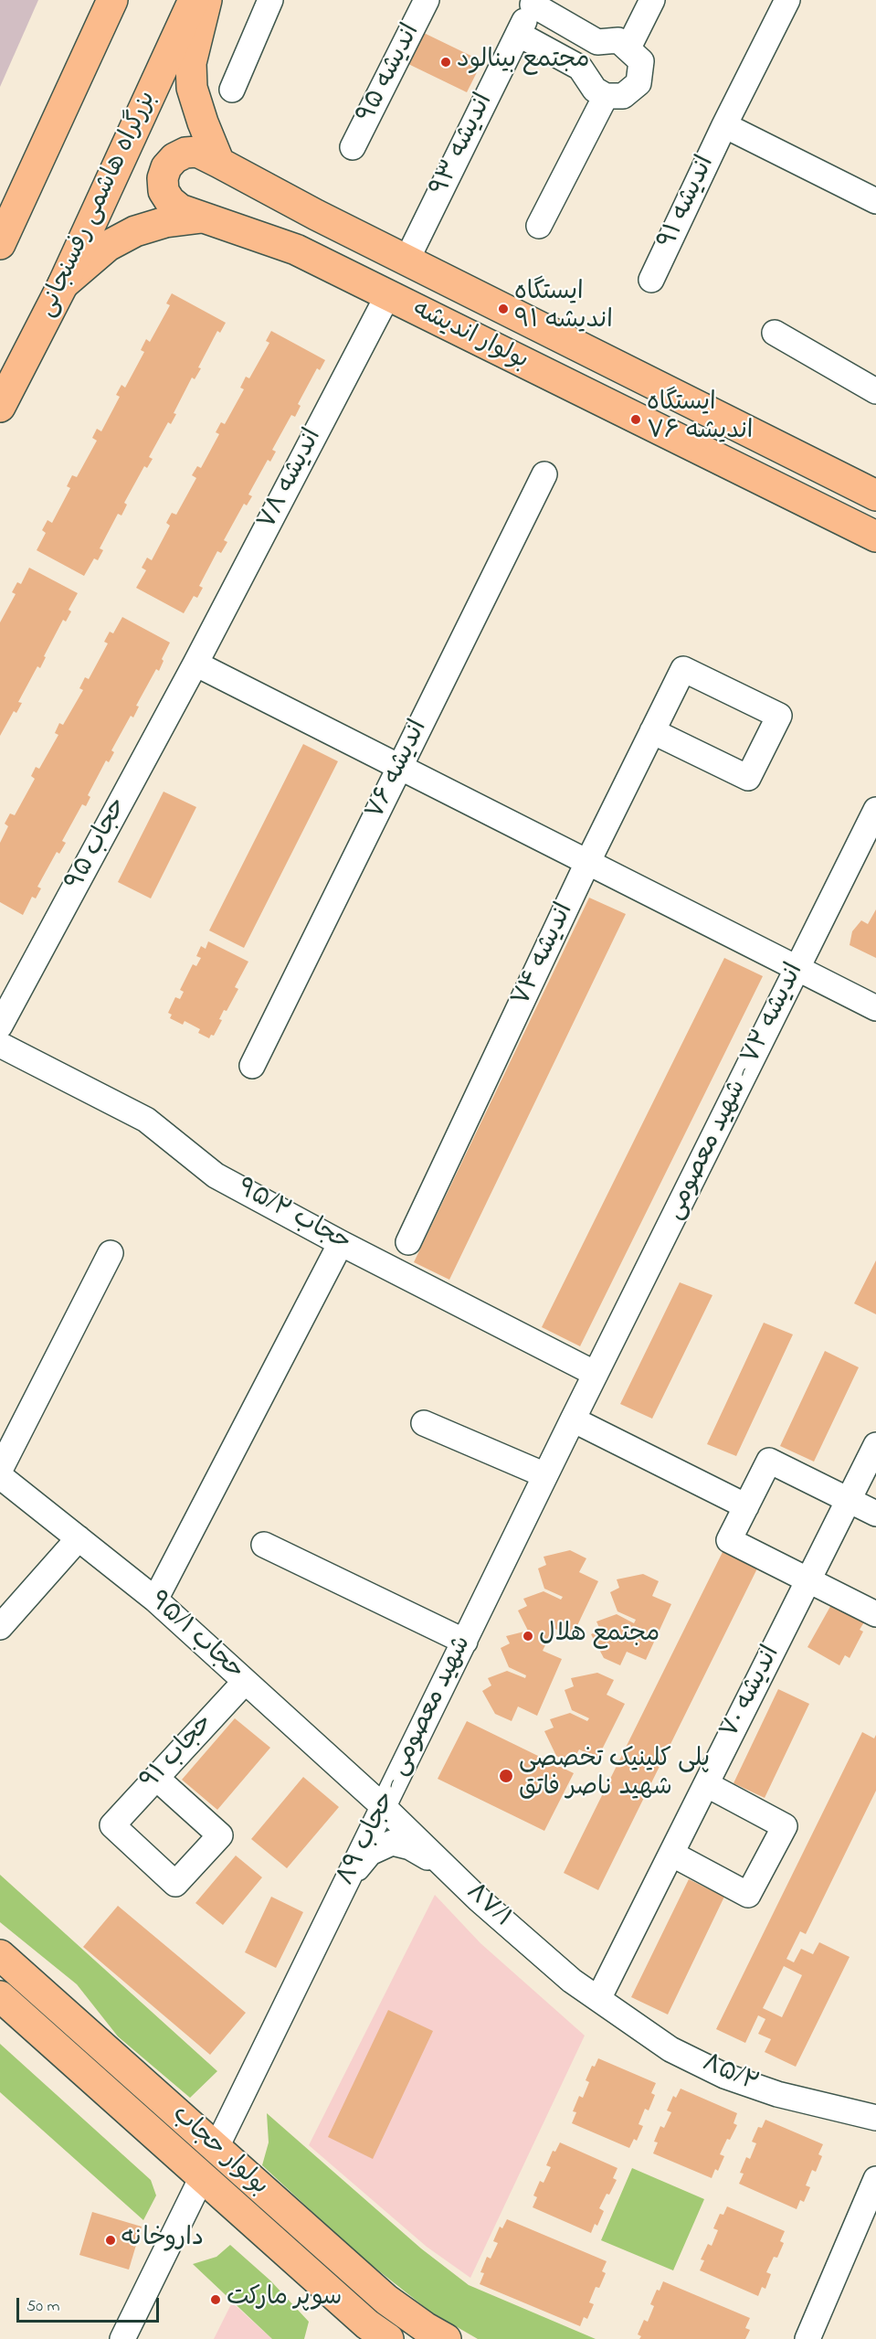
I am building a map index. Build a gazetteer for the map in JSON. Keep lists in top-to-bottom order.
{
  "streets": {
    "main road": ["بزرگراه هاشمی رفسنجانی", "بولوار اندیشه", "بولوار حجاب"],
    "street": [
      "اندیشه ۹۵",
      "اندیشه ۹۳",
      "اندیشه ۹۱",
      "اندیشه ۷۸",
      "اندیشه ۷۶",
      "حجاب ۹۵",
      "اندیشه ۷۴",
      "اندیشه ۷۲ - شهید معصومی",
      "حجاب ۹۵/۲",
      "حجاب ۹۵/۱",
      "اندیشه ۷۰",
      "حجاب ۹۱",
      "شهید معصومی - حجاب ۸۹",
      "۸۷/۱",
      "۸۵/۲"
    ]
  },
  "crossings": [
    ["اندیشه ۹۳", "بولوار اندیشه"],
    ["بزرگراه هاشمی رفسنجانی", "بولوار اندیشه"],
    ["بولوار اندیشه", "اندیشه ۷۸"],
    ["اندیشه ۷۸", "حجاب ۹۵"],
    ["اندیشه ۷۲ - شهید معصومی", "حجاب ۹۵/۲"],
    ["اندیشه ۷۲ - شهید معصومی", "شهید معصومی - حجاب ۸۹"],
    ["حجاب ۹۵/۲", "شهید معصومی - حجاب ۸۹"],
    ["حجاب ۹۵/۱", "حجاب ۹۱"],
    ["حجاب ۹۵/۱", "شهید معصومی - حجاب ۸۹"],
    ["حجاب ۹۵/۱", "۸۷/۱"],
    ["اندیشه ۷۰", "۸۷/۱"],
    ["اندیشه ۷۰", "۸۵/۲"],
    ["شهید معصومی - حجاب ۸۹", "۸۷/۱"],
    ["شهید معصومی - حجاب ۸۹", "بولوار حجاب"],
    ["۸۷/۱", "۸۵/۲"]
  ],
  "places": [
    "مجتمع بینالود",
    "ایستگاه اندیشه ۹۱",
    "ایستگاه اندیشه ۷۶",
    "مجتمع هلال",
    "پلی کلینیک تخصصی شهید ناصر فاتق",
    "داروخانه",
    "سوپر مارکت"
  ],
  "scale_bar": "50 m"
}
